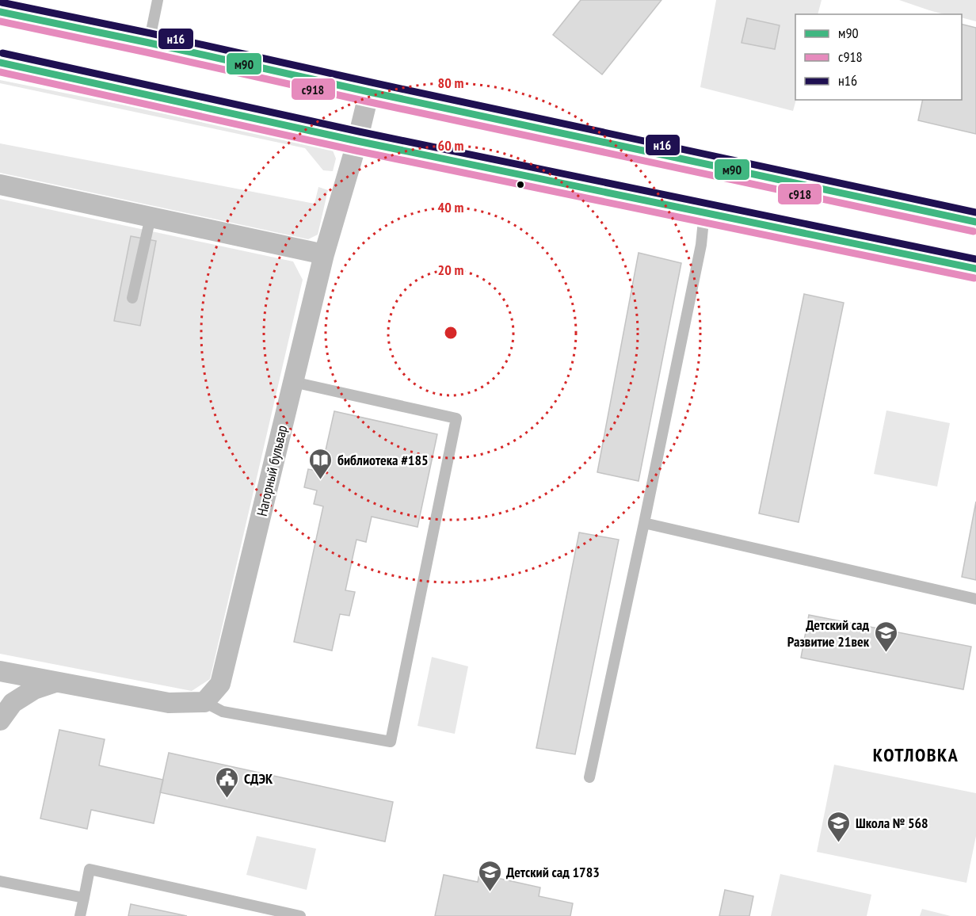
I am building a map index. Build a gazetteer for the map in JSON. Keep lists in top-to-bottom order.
{
  "streets": {
    "street": ["Нагорный бульвар"]
  },
  "districts": ["КОТЛОВКА"],
  "places": {
    "library": ["библиотека #185"],
    "school or university": ["Детский сад Развитие 21век", "Школа № 568", "Детский сад 1783"],
    "public building": ["СДЭК"]
  },
  "lines": ["transit line н16", "transit line м90", "transit line с918"],
  "legend": ["м90", "с918", "н16"],
  "rings": [
    "80 m",
    "60 m",
    "40 m",
    "20 m"
  ]
}
